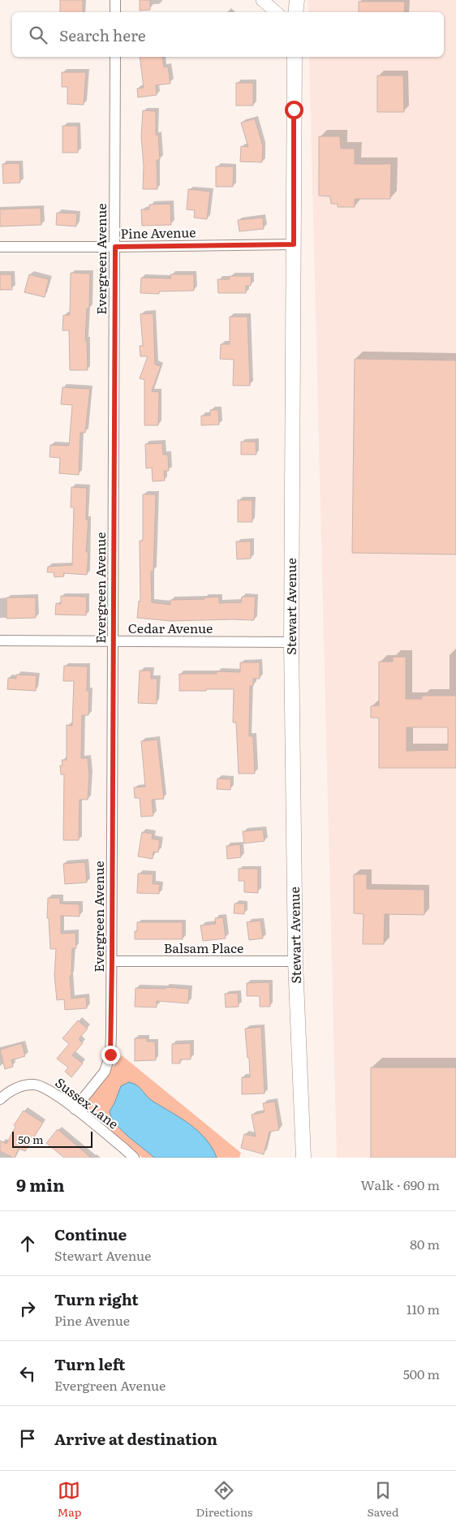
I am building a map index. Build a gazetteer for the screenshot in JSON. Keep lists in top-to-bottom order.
{
  "streets": {
    "main road": ["Stewart Avenue"],
    "street": [
      "Pine Avenue",
      "Evergreen Avenue",
      "Cedar Avenue",
      "Balsam Place",
      "Sussex Lane"
    ]
  },
  "crossings": [
    ["Pine Avenue", "Evergreen Avenue"],
    ["Pine Avenue", "Stewart Avenue"],
    ["Evergreen Avenue", "Cedar Avenue"],
    ["Evergreen Avenue", "Balsam Place"],
    ["Evergreen Avenue", "Sussex Lane"],
    ["Stewart Avenue", "Cedar Avenue"],
    ["Stewart Avenue", "Balsam Place"]
  ],
  "scale_bar": "50 m",
  "page": {
    "search": "Search here",
    "scale": "50 m",
    "heading": ["9 min", "Walk · 690 m"],
    "list": [
      ["Continue", "Stewart Avenue", "80 m"],
      ["Turn right", "Pine Avenue", "110 m"],
      ["Turn left", "Evergreen Avenue", "500 m"],
      "Arrive at destination"
    ],
    "nav": ["Map", "Directions", "Saved"]
  }
}
